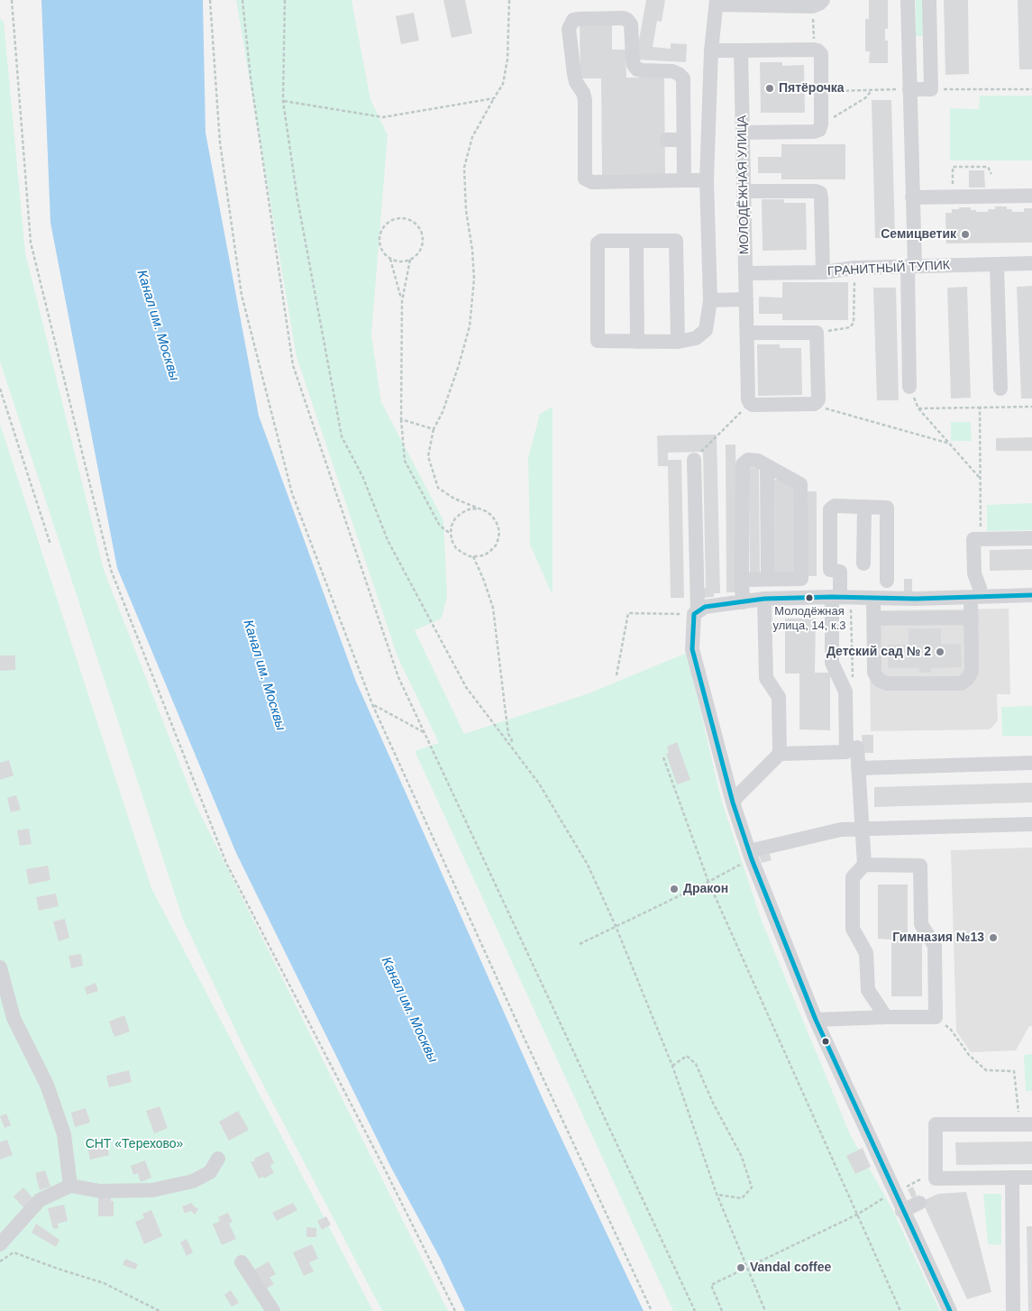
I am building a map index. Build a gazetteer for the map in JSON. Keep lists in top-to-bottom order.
{
  "streets": {
    "street": ["МОЛОДЁЖНАЯ УЛИЦА", "ГРАНИТНЫЙ ТУПИК"]
  },
  "crossings": [
    ["МОЛОДЁЖНАЯ УЛИЦА", "ГРАНИТНЫЙ ТУПИК"]
  ],
  "water": ["Канал им. Москвы"],
  "parks": ["СНТ «Терехово»"],
  "places": [
    "Пятёрочка",
    "Семицветик",
    "Молодёжная улица, 14, к.3",
    "Детский сад № 2",
    "Дракон",
    "Гимназия №13",
    "Vandal coffee"
  ]
}
